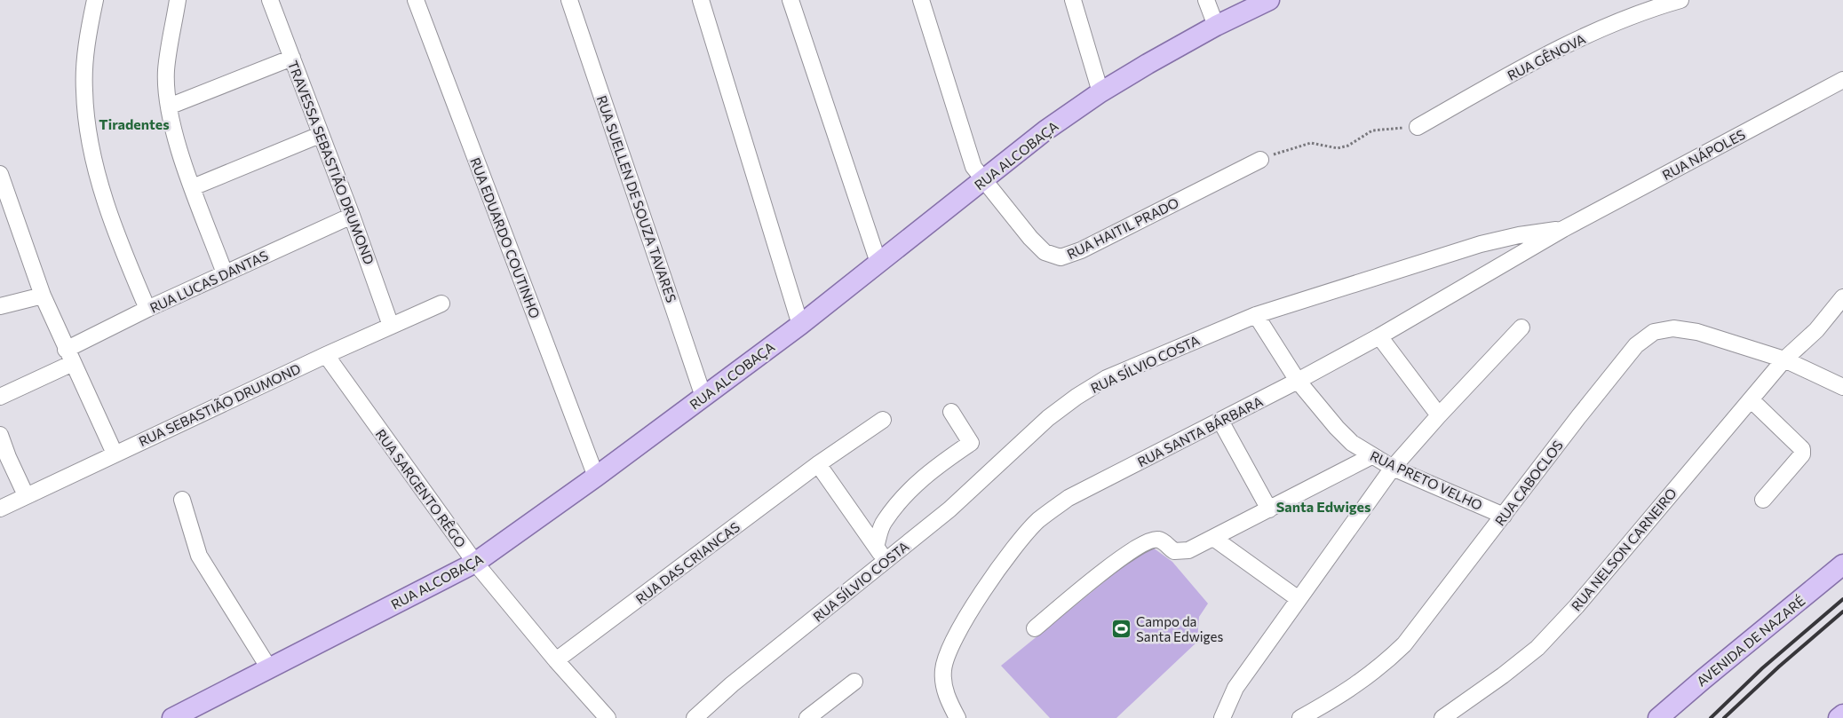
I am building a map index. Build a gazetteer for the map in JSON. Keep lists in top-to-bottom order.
{
  "streets": {
    "main road": ["RUA ALCOBAÇA", "AVENIDA DE NAZARÉ"],
    "street": [
      "RUA GÊNOVA",
      "RUA NÁPOLES",
      "TRAVESSA SEBASTIÃO DRUMOND",
      "RUA SUELLEN DE SOUZA TAVARES",
      "RUA HAITIL PRADO",
      "RUA EDUARDO COUTINHO",
      "RUA LUCAS DANTAS",
      "RUA SÍLVIO COSTA",
      "RUA SEBASTIÃO DRUMOND",
      "RUA SANTA BÁRBARA",
      "RUA PRETO VELHO",
      "RUA CABOCLOS",
      "RUA SARGENTO RÊGO",
      "RUA NELSON CARNEIRO",
      "RUA DAS CRIANCAS"
    ]
  },
  "crossings": [
    ["RUA NÁPOLES", "RUA SÍLVIO COSTA"],
    ["RUA NÁPOLES", "RUA SANTA BÁRBARA"],
    ["RUA ALCOBAÇA", "RUA SUELLEN DE SOUZA TAVARES"],
    ["RUA ALCOBAÇA", "RUA HAITIL PRADO"],
    ["RUA ALCOBAÇA", "RUA EDUARDO COUTINHO"],
    ["RUA ALCOBAÇA", "RUA SARGENTO RÊGO"],
    ["TRAVESSA SEBASTIÃO DRUMOND", "RUA LUCAS DANTAS"],
    ["TRAVESSA SEBASTIÃO DRUMOND", "RUA SEBASTIÃO DRUMOND"],
    ["RUA SÍLVIO COSTA", "RUA SANTA BÁRBARA"],
    ["RUA SÍLVIO COSTA", "RUA PRETO VELHO"],
    ["RUA SEBASTIÃO DRUMOND", "RUA SARGENTO RÊGO"],
    ["RUA SANTA BÁRBARA", "RUA PRETO VELHO"],
    ["RUA PRETO VELHO", "RUA CABOCLOS"],
    ["RUA CABOCLOS", "RUA NELSON CARNEIRO"],
    ["RUA SARGENTO RÊGO", "RUA DAS CRIANCAS"]
  ],
  "districts": ["Tiradentes", "Santa Edwiges"],
  "places": {
    "sports": ["Campo da Santa Edwiges"]
  }
}
